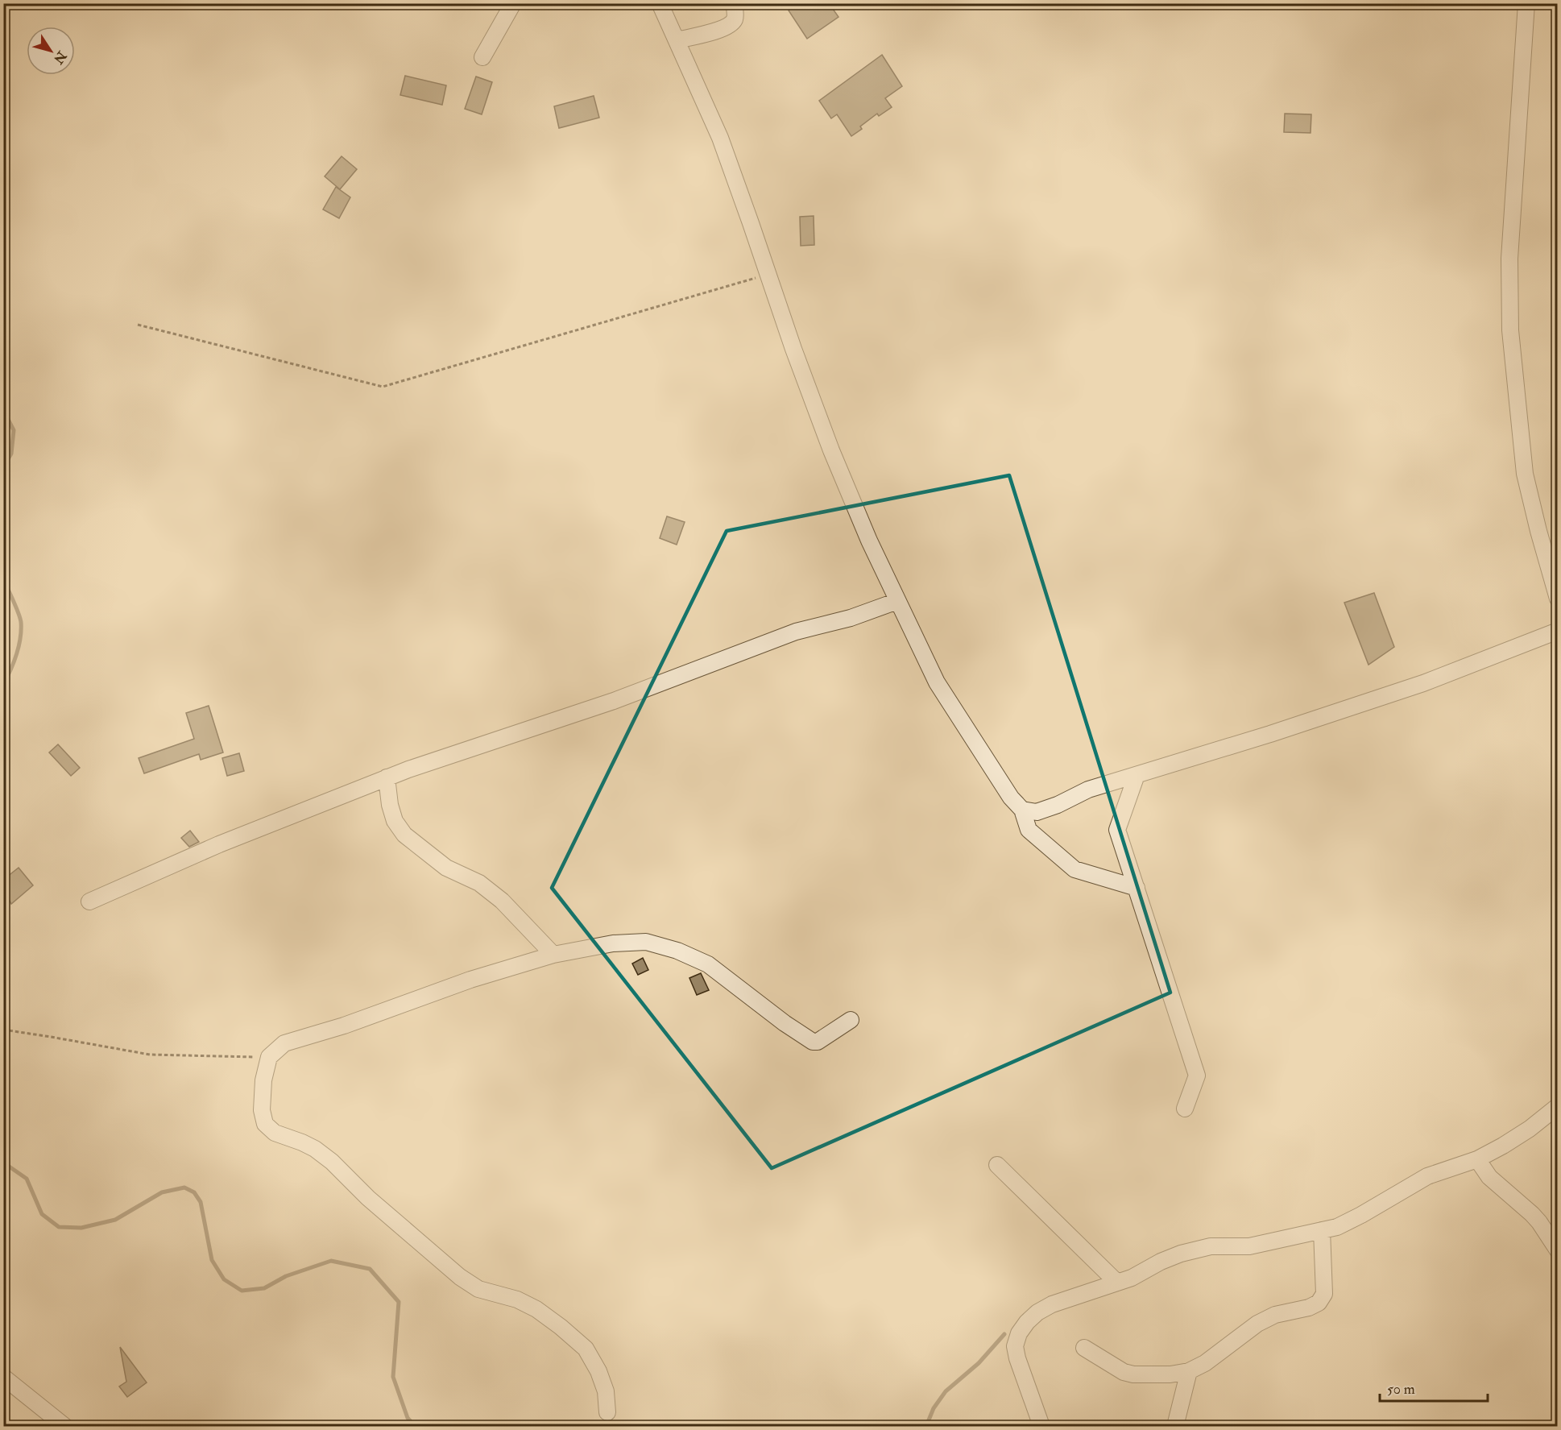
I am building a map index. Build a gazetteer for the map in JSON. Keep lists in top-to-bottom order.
{
  "scale_bar": "50 m",
  "north": "bottom right"
}
